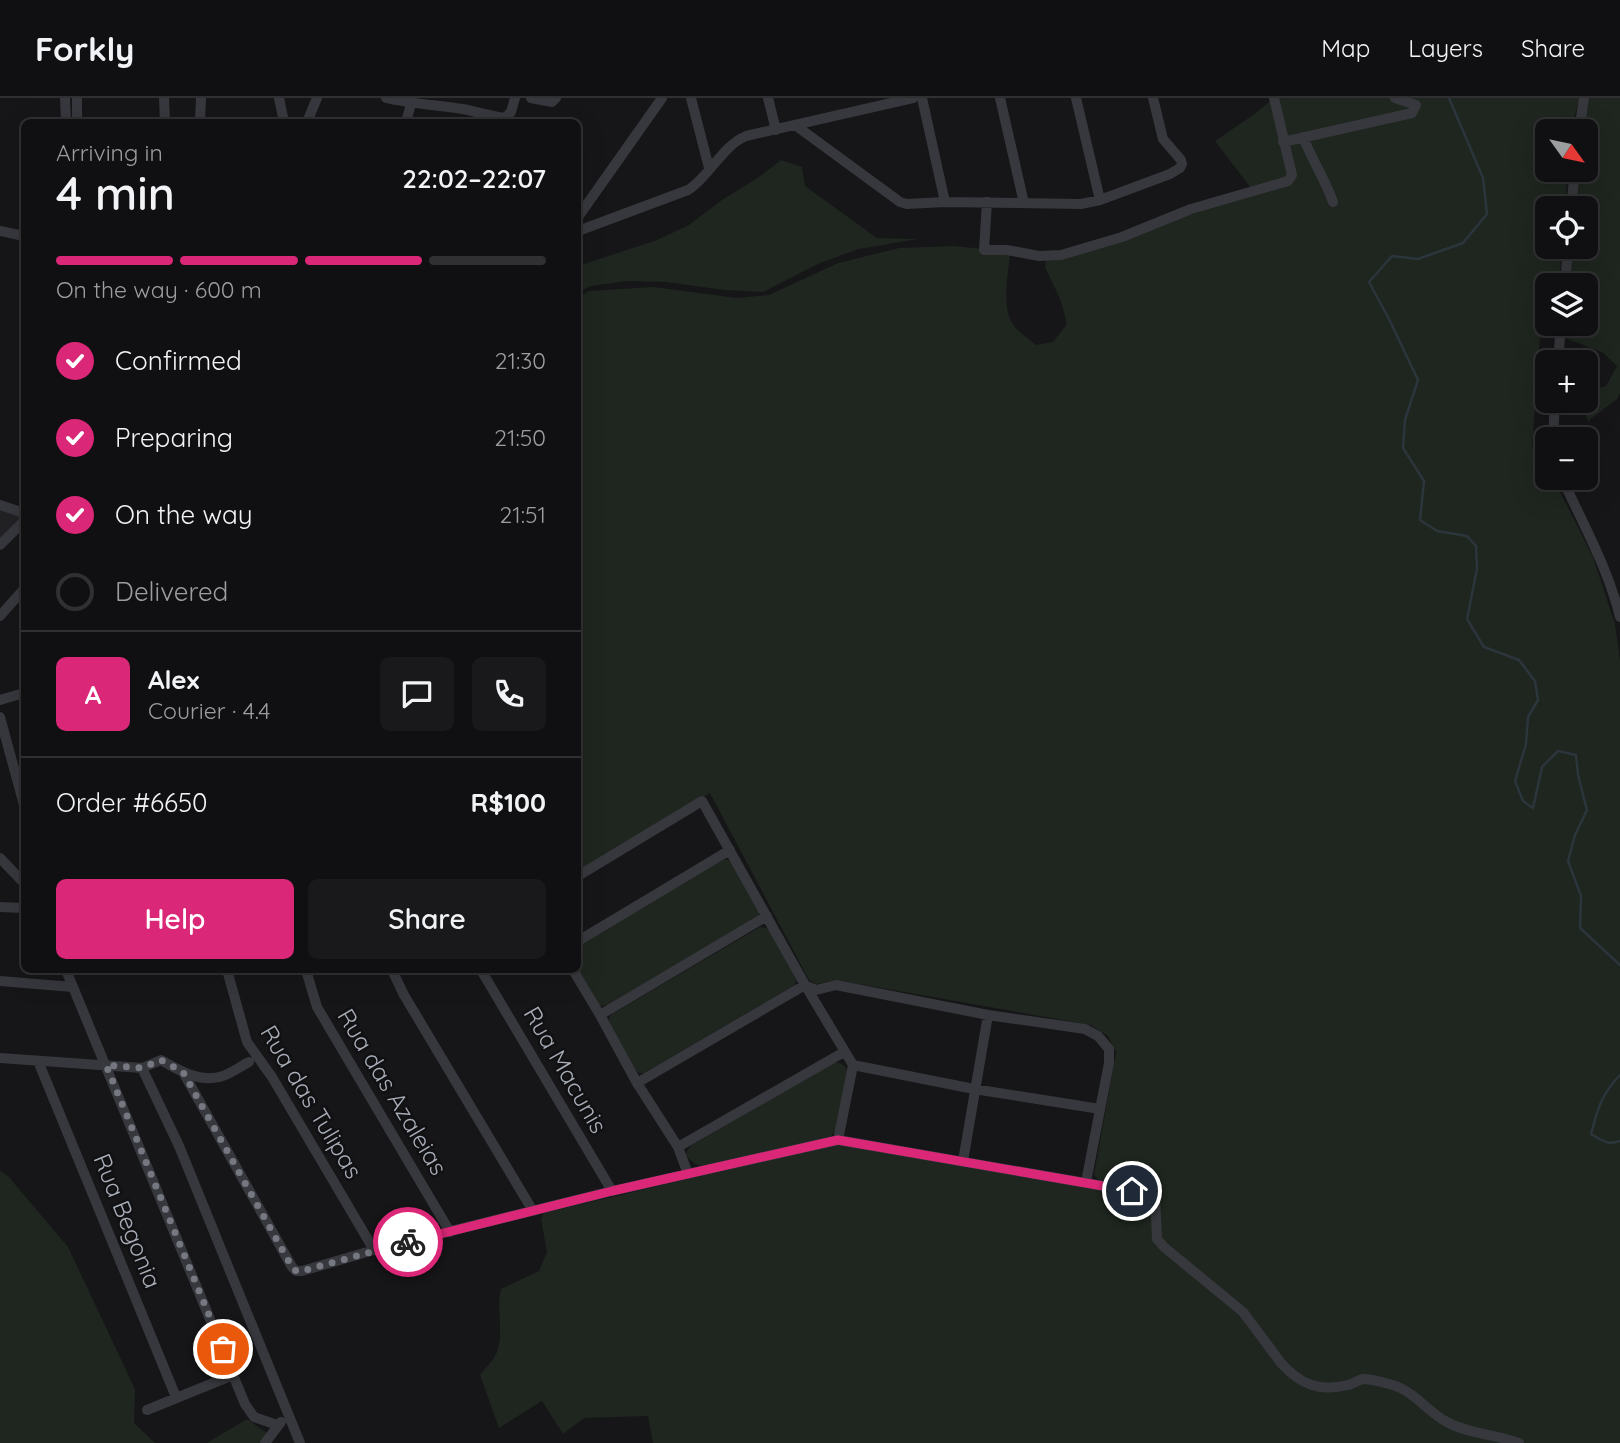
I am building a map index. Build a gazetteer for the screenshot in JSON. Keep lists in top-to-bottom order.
{
  "streets": {
    "street": [
      "Rua Macunis",
      "Rua das Azaleias",
      "Rua das Tulipas",
      "Rua Begonia"
    ]
  },
  "north": "bottom right",
  "page": {
    "header": "Forkly",
    "nav": ["Map", "Layers", "Share"],
    "map_buttons": ["+", "−"],
    "heading": ["4 min", "Arriving in", "22:02–22:07"],
    "panel": [
      "Alex",
      "Courier · 4.4",
      "Order #6650",
      "R$100"
    ],
    "bar": "On the way · 600 m",
    "list": [
      ["Confirmed", "21:30"],
      ["Preparing", "21:50"],
      ["On the way", "21:51"],
      "Delivered"
    ],
    "round": "A",
    "buttons": ["Help", "Share"]
  }
}
